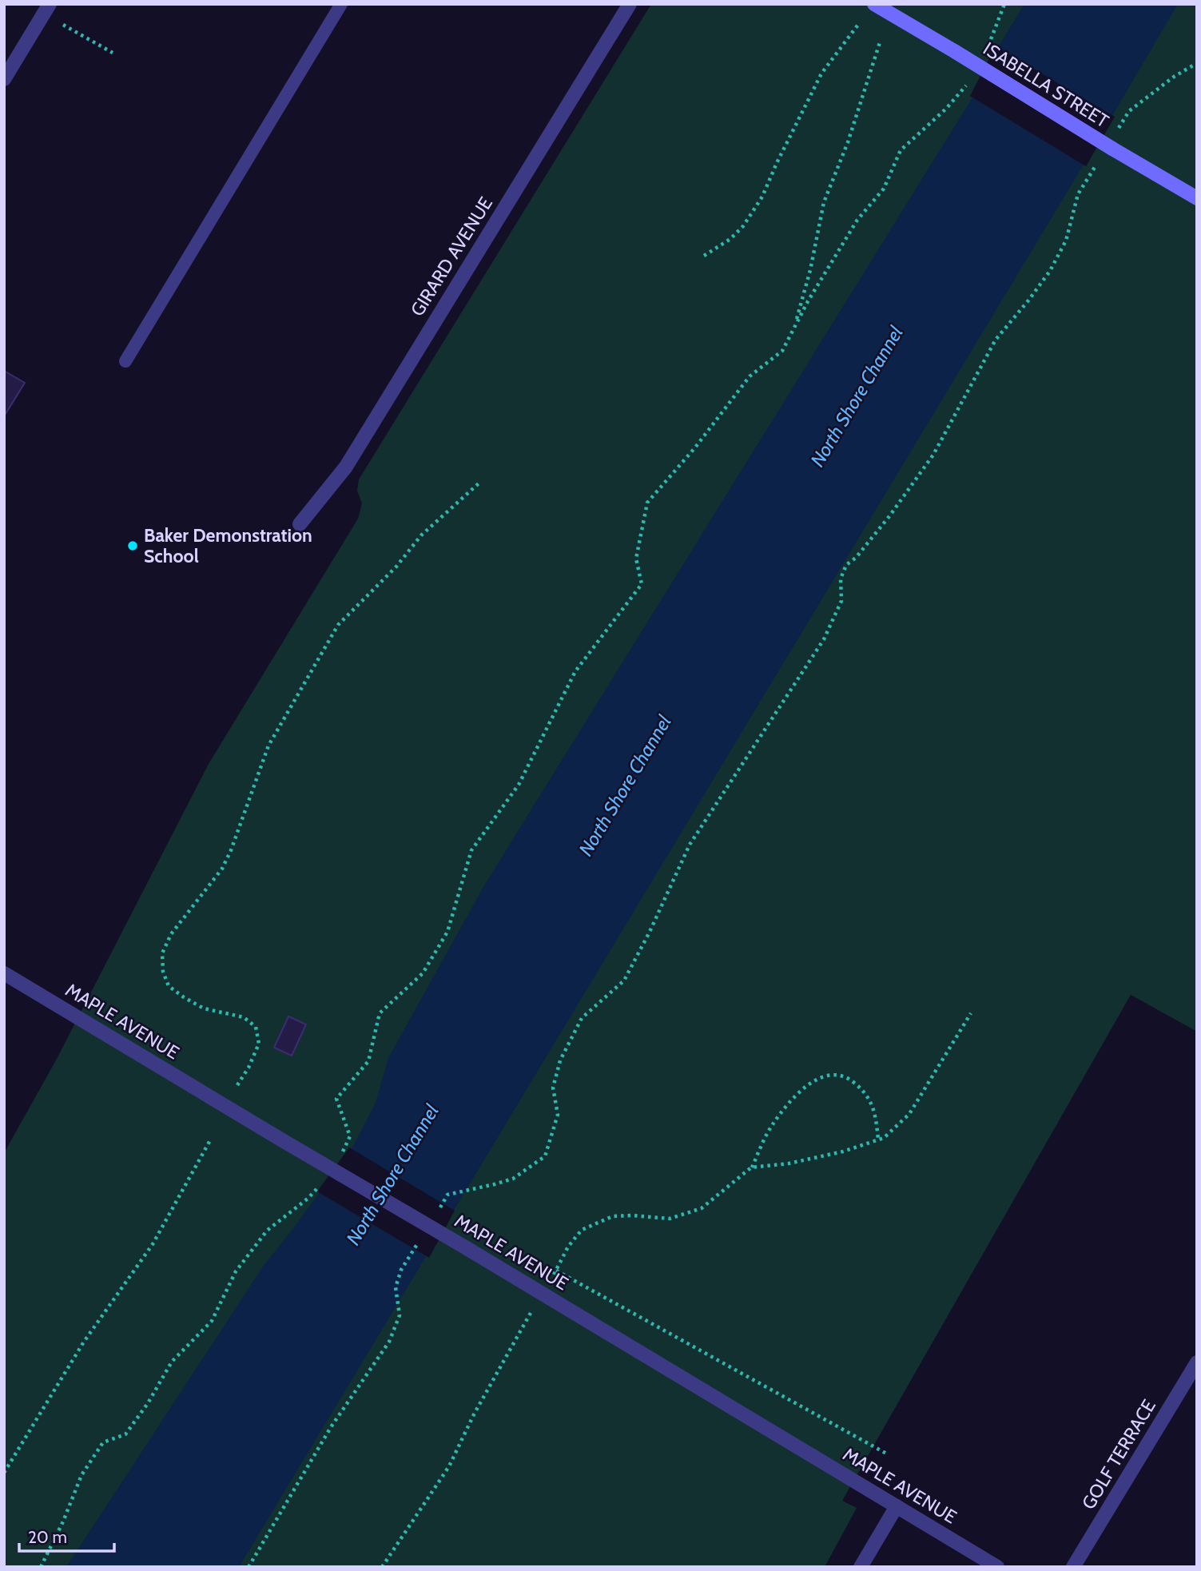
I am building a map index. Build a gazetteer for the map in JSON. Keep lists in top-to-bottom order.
{
  "streets": {
    "street": [
      "ISABELLA STREET",
      "GIRARD AVENUE",
      "MAPLE AVENUE",
      "GOLF TERRACE"
    ]
  },
  "water": ["North Shore Channel"],
  "places": ["Baker Demonstration School"],
  "scale_bar": "20 m"
}
